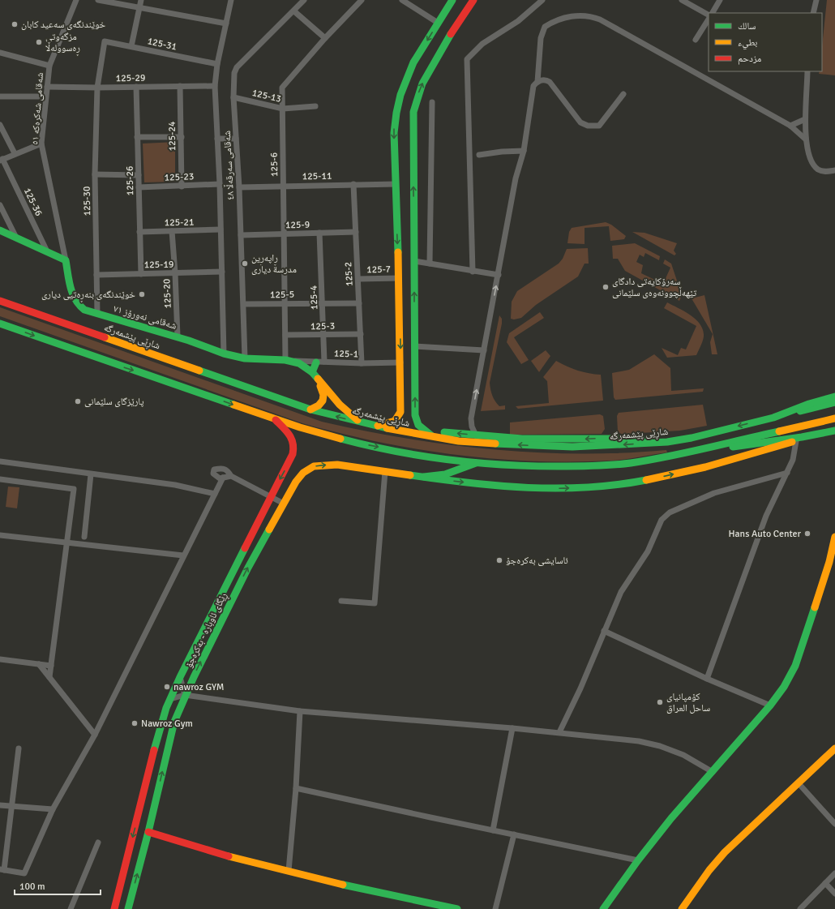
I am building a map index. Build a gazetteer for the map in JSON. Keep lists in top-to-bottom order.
{
  "streets": {
    "main road": ["شەقامی نەورۆز ٧١", "شاڕێی پێشمەرگە", "ڕێگای ئاوبارە - بەکرەجۆ"],
    "street": [
      "125-31",
      "125-29",
      "125-13",
      "شەقامی شەکرەکە ٥١",
      "125-24",
      "125-6",
      "شەقامی سەرقەڵا ٤٨",
      "125-11",
      "125-23",
      "125-26",
      "125-30",
      "125-36",
      "125-21",
      "125-9",
      "125-19",
      "125-7",
      "125-2",
      "125-20",
      "125-5",
      "125-4",
      "125-3",
      "125-1"
    ]
  },
  "crossings": [
    ["125-31", "125-30"],
    ["125-29", "شەقامی شەکرەکە ٥١"],
    ["125-29", "125-24"],
    ["125-29", "125-26"],
    ["125-29", "125-30"],
    ["125-13", "125-6"],
    ["125-13", "شەقامی سەرقەڵا ٤٨"],
    ["شەقامی شەکرەکە ٥١", "شەقامی نەورۆز ٧١"],
    ["125-24", "125-23"],
    ["125-6", "125-11"],
    ["125-6", "125-9"],
    ["125-6", "125-5"],
    ["125-6", "شەقامی نەورۆز ٧١"],
    ["125-6", "125-3"],
    ["125-6", "125-1"],
    ["شەقامی سەرقەڵا ٤٨", "125-11"],
    ["شەقامی سەرقەڵا ٤٨", "125-9"],
    ["شەقامی سەرقەڵا ٤٨", "125-5"],
    ["شەقامی سەرقەڵا ٤٨", "شەقامی نەورۆز ٧١"],
    ["125-11", "125-2"],
    ["125-23", "125-26"],
    ["125-26", "125-21"],
    ["125-26", "125-19"],
    ["125-30", "125-19"],
    ["125-30", "شەقامی نەورۆز ٧١"],
    ["125-21", "125-20"],
    ["125-9", "125-2"],
    ["125-9", "125-4"],
    ["125-19", "125-20"],
    ["125-7", "125-2"],
    ["125-2", "125-5"],
    ["125-2", "125-3"],
    ["125-2", "125-1"],
    ["125-20", "شەقامی نەورۆز ٧١"],
    ["125-5", "125-4"],
    ["125-4", "125-3"],
    ["125-4", "125-1"],
    ["شەقامی نەورۆز ٧١", "شاڕێی پێشمەرگە"],
    ["شەقامی نەورۆز ٧١", "125-1"]
  ],
  "places": [
    "خوێندنگەی سەعید کابان",
    "مزگەوتی ڕەسوولەڵا",
    "ڕاپەڕین مدرسة ديارى",
    "سەرۆکایەتی دادگای تێهەڵچوونەوەی سلێمانی",
    "خوێندنگەی بنەڕەتیی دیاری",
    "پارێزگای سلێمانی",
    "Hans Auto Center",
    "ئاسایشی بەکرەجۆ",
    "nawroz GYM",
    "کۆمپانیای ساحل العراق",
    "Nawroz Gym"
  ],
  "legend": ["سالك", "بطيء", "مزدحم"],
  "scale_bar": "100 m"
}
